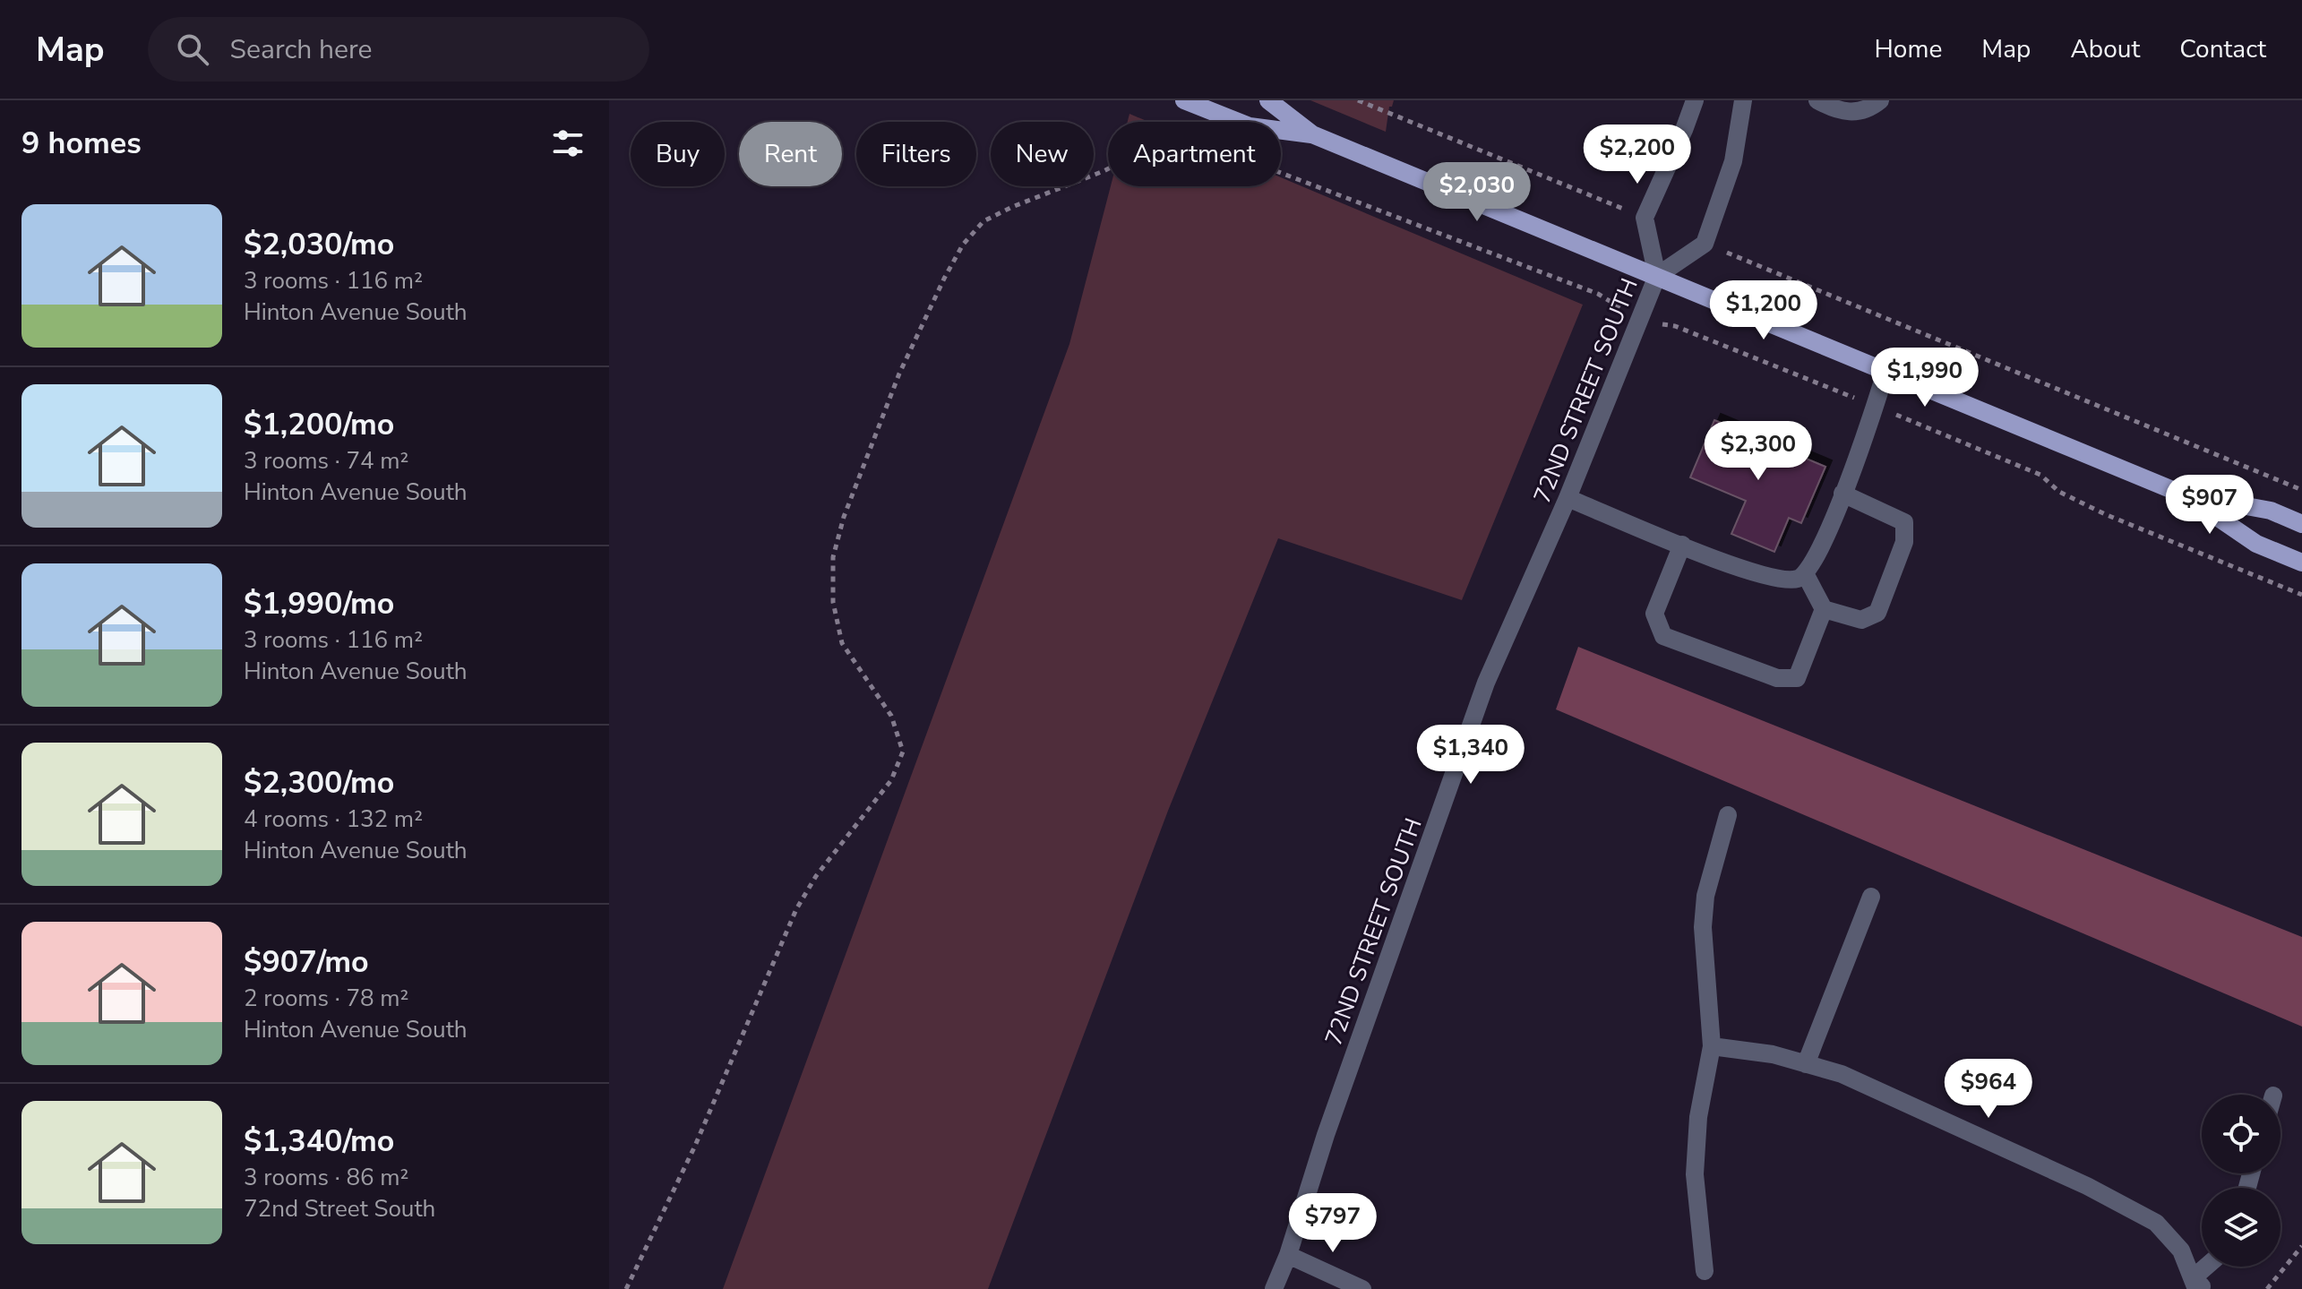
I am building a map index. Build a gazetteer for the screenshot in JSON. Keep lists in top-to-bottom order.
{
  "streets": {
    "street": ["72ND STREET SOUTH"]
  },
  "page": {
    "header": "Map",
    "search": "Search here",
    "nav": [
      "Home",
      "Map",
      "About",
      "Contact"
    ],
    "heading": "9 homes",
    "chip": [
      "Buy",
      "Rent",
      "Filters",
      "New",
      "Apartment"
    ],
    "price": [
      "$2,200",
      "$2,030",
      "$1,200",
      "$1,990",
      "$2,300",
      "$907",
      "$1,340",
      "$964",
      "$797"
    ],
    "list": [
      {
        "name": "$2,030/mo",
        "note": "3 rooms · 116 m² · Hinton Avenue South"
      },
      {
        "name": "$1,200/mo",
        "note": "3 rooms · 74 m² · Hinton Avenue South"
      },
      {
        "name": "$1,990/mo",
        "note": "3 rooms · 116 m² · Hinton Avenue South"
      },
      {
        "name": "$2,300/mo",
        "note": "4 rooms · 132 m² · Hinton Avenue South"
      },
      {
        "name": "$907/mo",
        "note": "2 rooms · 78 m² · Hinton Avenue South"
      },
      {
        "name": "$1,340/mo",
        "note": "3 rooms · 86 m² · 72nd Street South"
      }
    ]
  }
}
